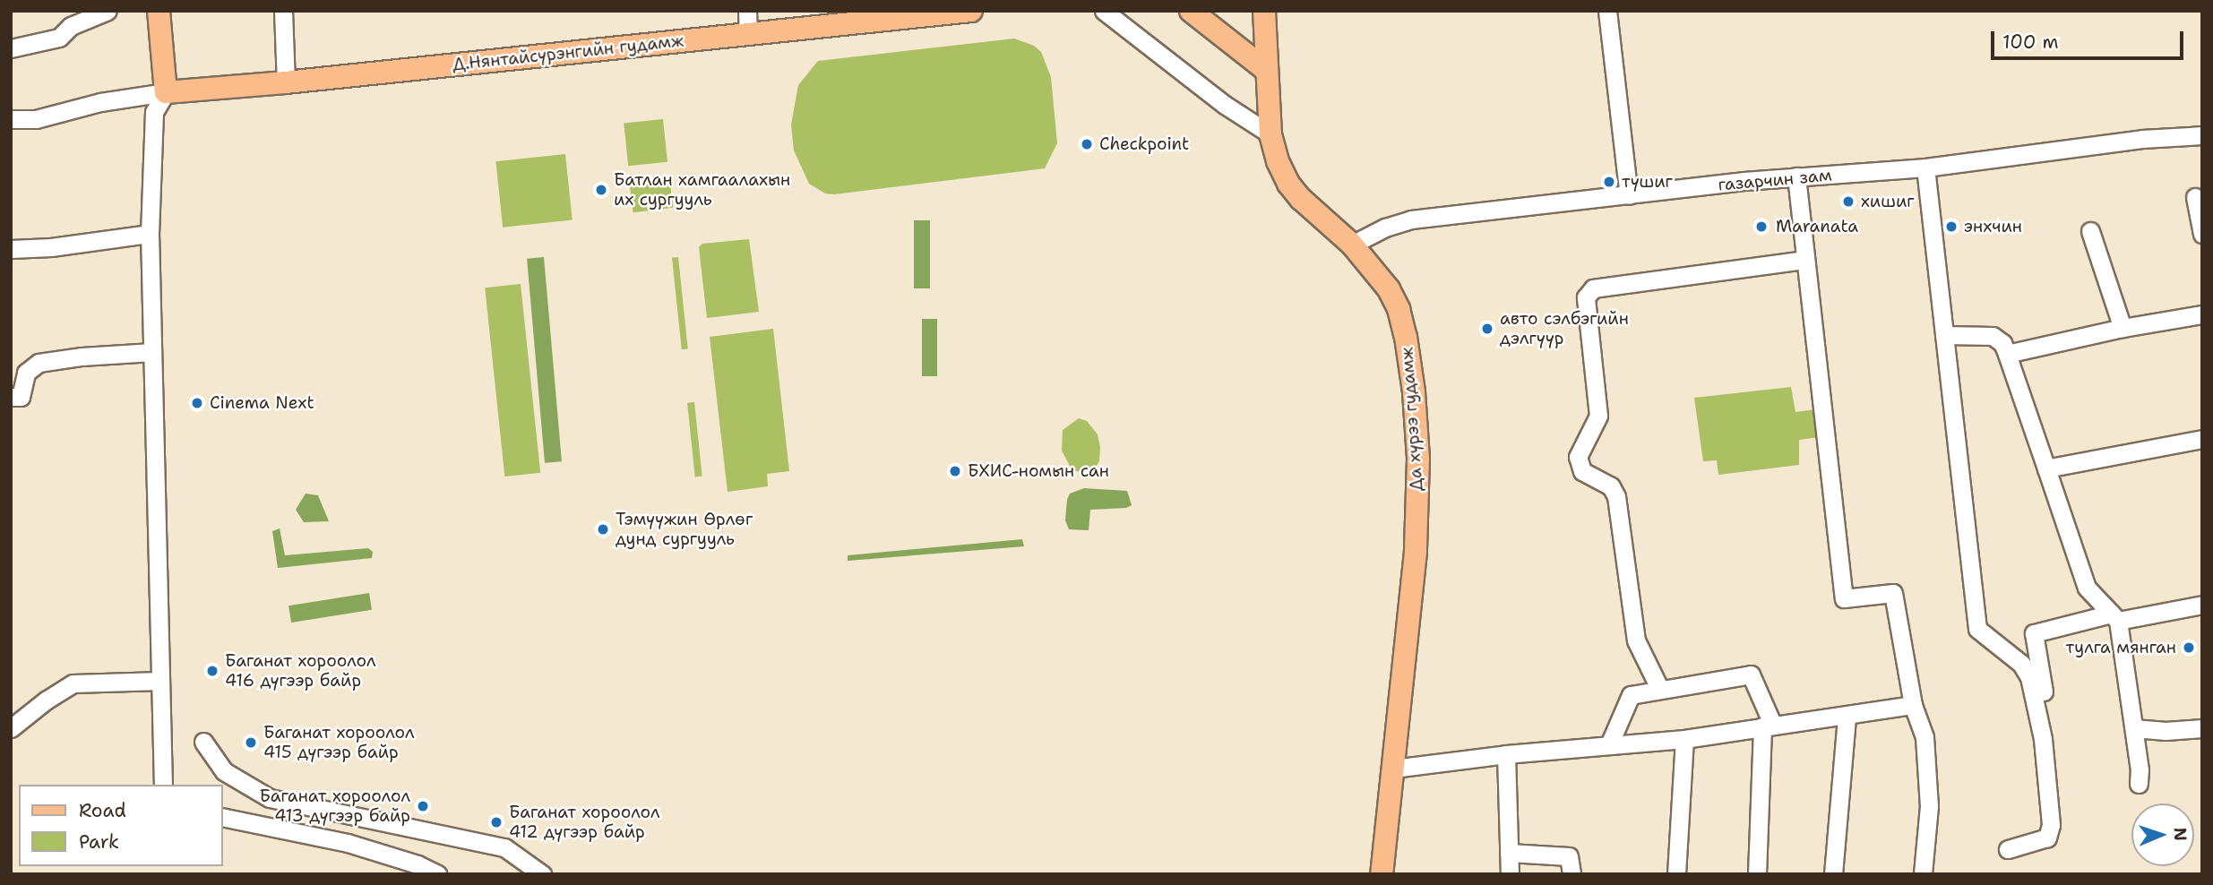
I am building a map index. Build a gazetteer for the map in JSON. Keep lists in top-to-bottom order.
{
  "streets": {
    "main road": ["Д.Нянтайсүрэнгийн гудамж", "Да хүрээ гудамж"],
    "street": ["газарчин зам"]
  },
  "crossings": [
    ["газарчин зам", "Да хүрээ гудамж"]
  ],
  "places": [
    "Checkpoint",
    "түшиг",
    "Батлан хамгаалахын их сургууль",
    "хишиг",
    "Maranata",
    "энхчин",
    "авто сэлбэгийн дэлгүүр",
    "Cinema Next",
    "БХИС-номын сан",
    "Тэмүүжин Өрлөг дунд сургууль",
    "тулга мянган",
    "Баганат хороолол 416 дүгээр байр",
    "Баганат хороолол 415 дүгээр байр",
    "Баганат хороолол 413 дүгээр байр",
    "Баганат хороолол 412 дүгээр байр"
  ],
  "legend": ["Road", "Park"],
  "scale_bar": "100 m",
  "north": "right"
}
